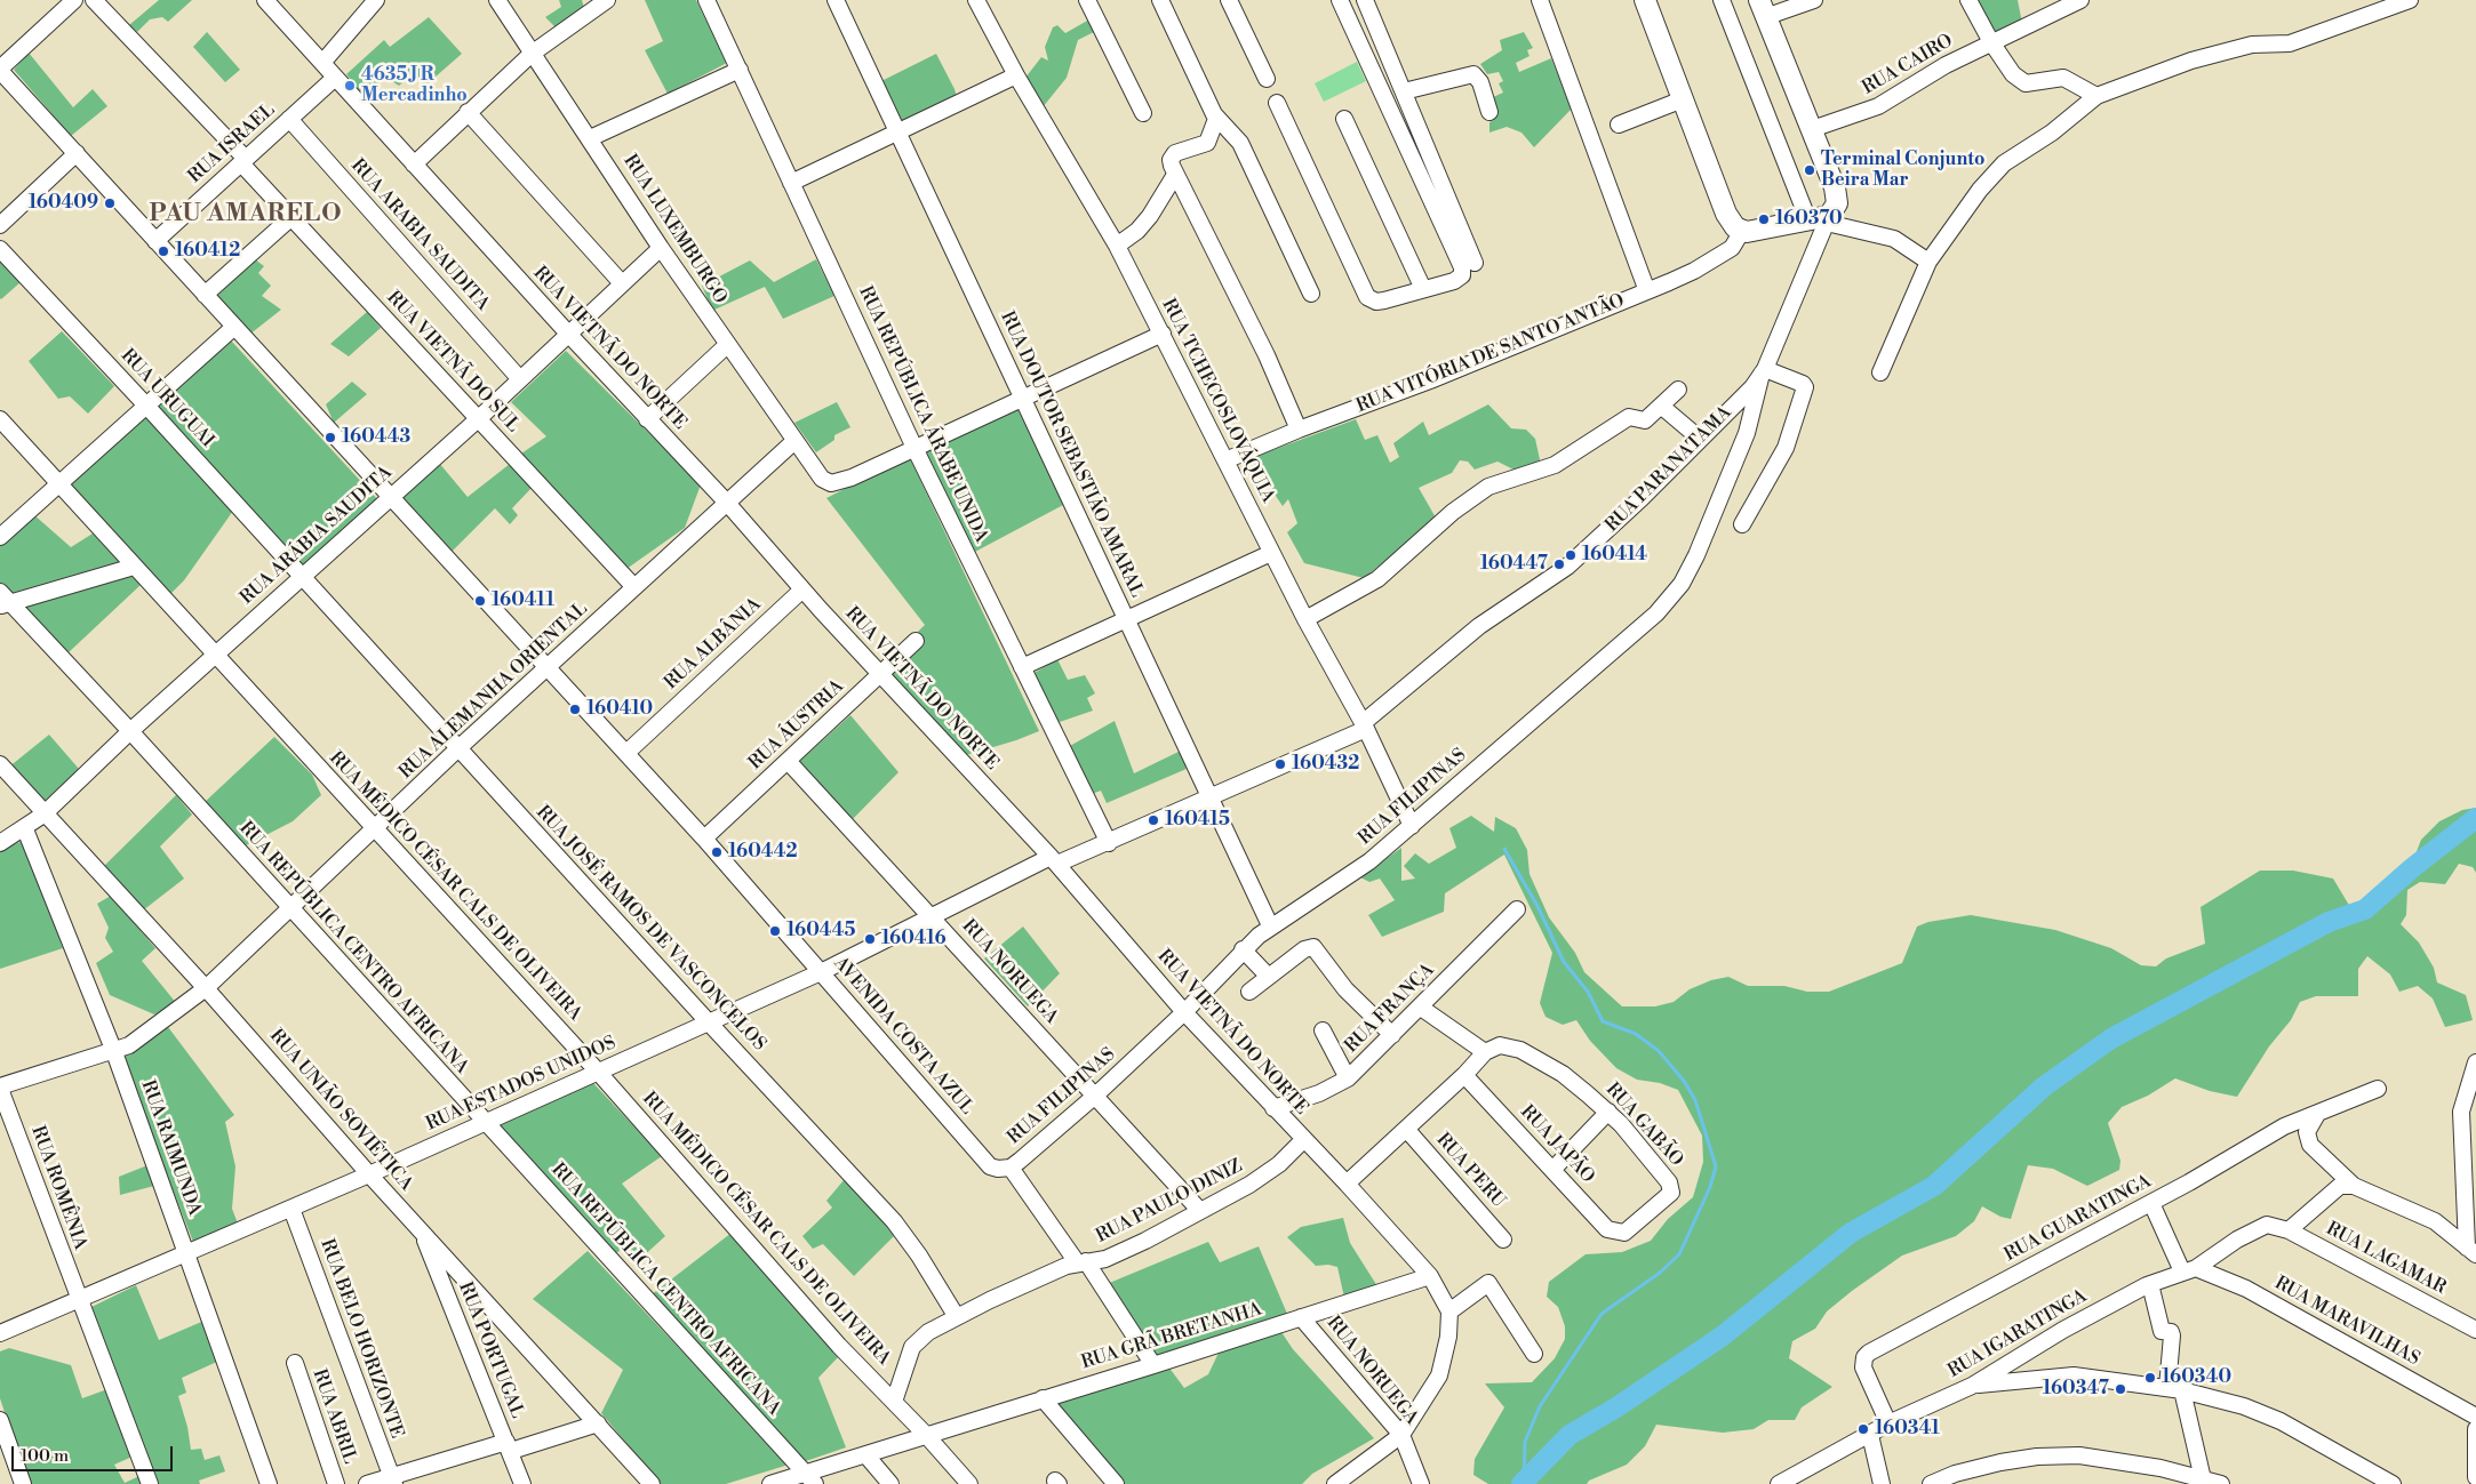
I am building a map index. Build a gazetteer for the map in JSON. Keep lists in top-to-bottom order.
{
  "streets": {
    "main road": ["RUA PARANATAMA"],
    "street": [
      "RUA CAIRO",
      "RUA ISRAEL",
      "RUA LUXEMBURGO",
      "RUA ARABIA SAUDITA",
      "RUA VIETNÃ DO NORTE",
      "RUA VITÓRIA DE SANTO ANTÃO",
      "RUA VIETNÃ DO SUL",
      "RUA URUGUAI",
      "RUA TCHECOSLOVÁQUIA",
      "RUA REPÚBLICA ÁRABE UNIDA",
      "RUA DOUTOR SEBASTIÃO AMARAL",
      "RUA ARÁBIA SAUDITA",
      "RUA ALBÂNIA",
      "RUA ALEMANHA ORIENTAL",
      "RUA ÁUSTRIA",
      "RUA FILIPINAS",
      "RUA MÉDICO CÉSAR CALS DE OLIVEIRA",
      "RUA JOSÉ RAMOS DE VASCONCELOS",
      "RUA REPÚBLICA CENTRO AFRICANA",
      "RUA NORUEGA",
      "RUA FRANÇA",
      "AVENIDA COSTA AZUL",
      "RUA ESTADOS UNIDOS",
      "RUA UNIÃO SOVIÉTICA",
      "RUA GABÃO",
      "RUA JAPÃO",
      "RUA RAIMUNDA",
      "RUA PERU",
      "RUA ROMÊNIA",
      "RUA PAULO DINIZ",
      "RUA GUARATINGA",
      "RUA LAGAMAR",
      "RUA MARAVILHAS",
      "RUA IGARATINGA",
      "RUA GRÃ BRETANHA",
      "RUA BELO HORIZONTE",
      "RUA PORTUGAL",
      "RUA ABRIL"
    ]
  },
  "crossings": [
    ["RUA CAIRO", "RUA PARANATAMA"],
    ["RUA ISRAEL", "RUA ARABIA SAUDITA"],
    ["RUA ISRAEL", "RUA VIETNÃ DO NORTE"],
    ["RUA ISRAEL", "RUA VIETNÃ DO SUL"],
    ["RUA ISRAEL", "AVENIDA COSTA AZUL"],
    ["RUA LUXEMBURGO", "RUA REPÚBLICA ÁRABE UNIDA"],
    ["RUA LUXEMBURGO", "RUA ARÁBIA SAUDITA"],
    ["RUA LUXEMBURGO", "RUA ALEMANHA ORIENTAL"],
    ["RUA ARABIA SAUDITA", "RUA ARÁBIA SAUDITA"],
    ["RUA VIETNÃ DO NORTE", "RUA PARANATAMA"],
    ["RUA VIETNÃ DO NORTE", "RUA ARÁBIA SAUDITA"],
    ["RUA VIETNÃ DO NORTE", "RUA ALBÂNIA"],
    ["RUA VIETNÃ DO NORTE", "RUA ALEMANHA ORIENTAL"],
    ["RUA VIETNÃ DO NORTE", "RUA ÁUSTRIA"],
    ["RUA VIETNÃ DO NORTE", "RUA FILIPINAS"],
    ["RUA VIETNÃ DO NORTE", "RUA FRANÇA"],
    ["RUA VIETNÃ DO NORTE", "RUA ESTADOS UNIDOS"],
    ["RUA VIETNÃ DO NORTE", "RUA PAULO DINIZ"],
    ["RUA VIETNÃ DO NORTE", "RUA GRÃ BRETANHA"],
    ["RUA VITÓRIA DE SANTO ANTÃO", "RUA TCHECOSLOVÁQUIA"],
    ["RUA VIETNÃ DO SUL", "RUA ARÁBIA SAUDITA"],
    ["RUA VIETNÃ DO SUL", "RUA ALEMANHA ORIENTAL"],
    ["RUA URUGUAI", "RUA ARÁBIA SAUDITA"],
    ["RUA URUGUAI", "RUA JOSÉ RAMOS DE VASCONCELOS"],
    ["RUA TCHECOSLOVÁQUIA", "RUA PARANATAMA"],
    ["RUA TCHECOSLOVÁQUIA", "RUA FILIPINAS"],
    ["RUA REPÚBLICA ÁRABE UNIDA", "RUA PARANATAMA"],
    ["RUA DOUTOR SEBASTIÃO AMARAL", "RUA PARANATAMA"],
    ["RUA DOUTOR SEBASTIÃO AMARAL", "RUA FILIPINAS"],
    ["RUA PARANATAMA", "RUA FILIPINAS"],
    ["RUA PARANATAMA", "RUA ESTADOS UNIDOS"],
    ["RUA ARÁBIA SAUDITA", "RUA MÉDICO CÉSAR CALS DE OLIVEIRA"],
    ["RUA ARÁBIA SAUDITA", "RUA JOSÉ RAMOS DE VASCONCELOS"],
    ["RUA ARÁBIA SAUDITA", "RUA REPÚBLICA CENTRO AFRICANA"],
    ["RUA ARÁBIA SAUDITA", "AVENIDA COSTA AZUL"],
    ["RUA ARÁBIA SAUDITA", "RUA UNIÃO SOVIÉTICA"],
    ["RUA ARÁBIA SAUDITA", "RUA RAIMUNDA"],
    ["RUA ALBÂNIA", "AVENIDA COSTA AZUL"],
    ["RUA ALEMANHA ORIENTAL", "RUA MÉDICO CÉSAR CALS DE OLIVEIRA"],
    ["RUA ALEMANHA ORIENTAL", "RUA JOSÉ RAMOS DE VASCONCELOS"],
    ["RUA ALEMANHA ORIENTAL", "RUA REPÚBLICA CENTRO AFRICANA"],
    ["RUA ALEMANHA ORIENTAL", "AVENIDA COSTA AZUL"],
    ["RUA ALEMANHA ORIENTAL", "RUA UNIÃO SOVIÉTICA"],
    ["RUA ALEMANHA ORIENTAL", "RUA RAIMUNDA"],
    ["RUA ALEMANHA ORIENTAL", "RUA ROMÊNIA"],
    ["RUA ÁUSTRIA", "RUA NORUEGA"],
    ["RUA ÁUSTRIA", "AVENIDA COSTA AZUL"],
    ["RUA FILIPINAS", "RUA NORUEGA"],
    ["RUA FILIPINAS", "AVENIDA COSTA AZUL"],
    ["RUA MÉDICO CÉSAR CALS DE OLIVEIRA", "RUA ESTADOS UNIDOS"],
    ["RUA MÉDICO CÉSAR CALS DE OLIVEIRA", "RUA PAULO DINIZ"],
    ["RUA MÉDICO CÉSAR CALS DE OLIVEIRA", "RUA GRÃ BRETANHA"],
    ["RUA JOSÉ RAMOS DE VASCONCELOS", "RUA ESTADOS UNIDOS"],
    ["RUA JOSÉ RAMOS DE VASCONCELOS", "RUA PAULO DINIZ"],
    ["RUA REPÚBLICA CENTRO AFRICANA", "RUA ESTADOS UNIDOS"],
    ["RUA REPÚBLICA CENTRO AFRICANA", "RUA GRÃ BRETANHA"],
    ["RUA NORUEGA", "RUA ESTADOS UNIDOS"],
    ["RUA NORUEGA", "RUA PAULO DINIZ"],
    ["RUA NORUEGA", "RUA GRÃ BRETANHA"],
    ["AVENIDA COSTA AZUL", "RUA ESTADOS UNIDOS"],
    ["RUA ESTADOS UNIDOS", "RUA UNIÃO SOVIÉTICA"],
    ["RUA ESTADOS UNIDOS", "RUA RAIMUNDA"],
    ["RUA ESTADOS UNIDOS", "RUA ROMÊNIA"],
    ["RUA ESTADOS UNIDOS", "RUA BELO HORIZONTE"],
    ["RUA UNIÃO SOVIÉTICA", "RUA PORTUGAL"],
    ["RUA GABÃO", "RUA JAPÃO"],
    ["RUA GUARATINGA", "RUA IGARATINGA"],
    ["RUA LAGAMAR", "RUA IGARATINGA"],
    ["RUA MARAVILHAS", "RUA IGARATINGA"]
  ],
  "districts": ["PAU AMARELO"],
  "places": [
    "4635 J R Mercadinho",
    "Terminal Conjunto Beira Mar",
    "160409",
    "160370",
    "160412",
    "160443",
    "160414",
    "160447",
    "160411",
    "160410",
    "160432",
    "160415",
    "160442",
    "160445",
    "160416",
    "160340",
    "160347",
    "160341"
  ],
  "scale_bar": "100 m"
}
